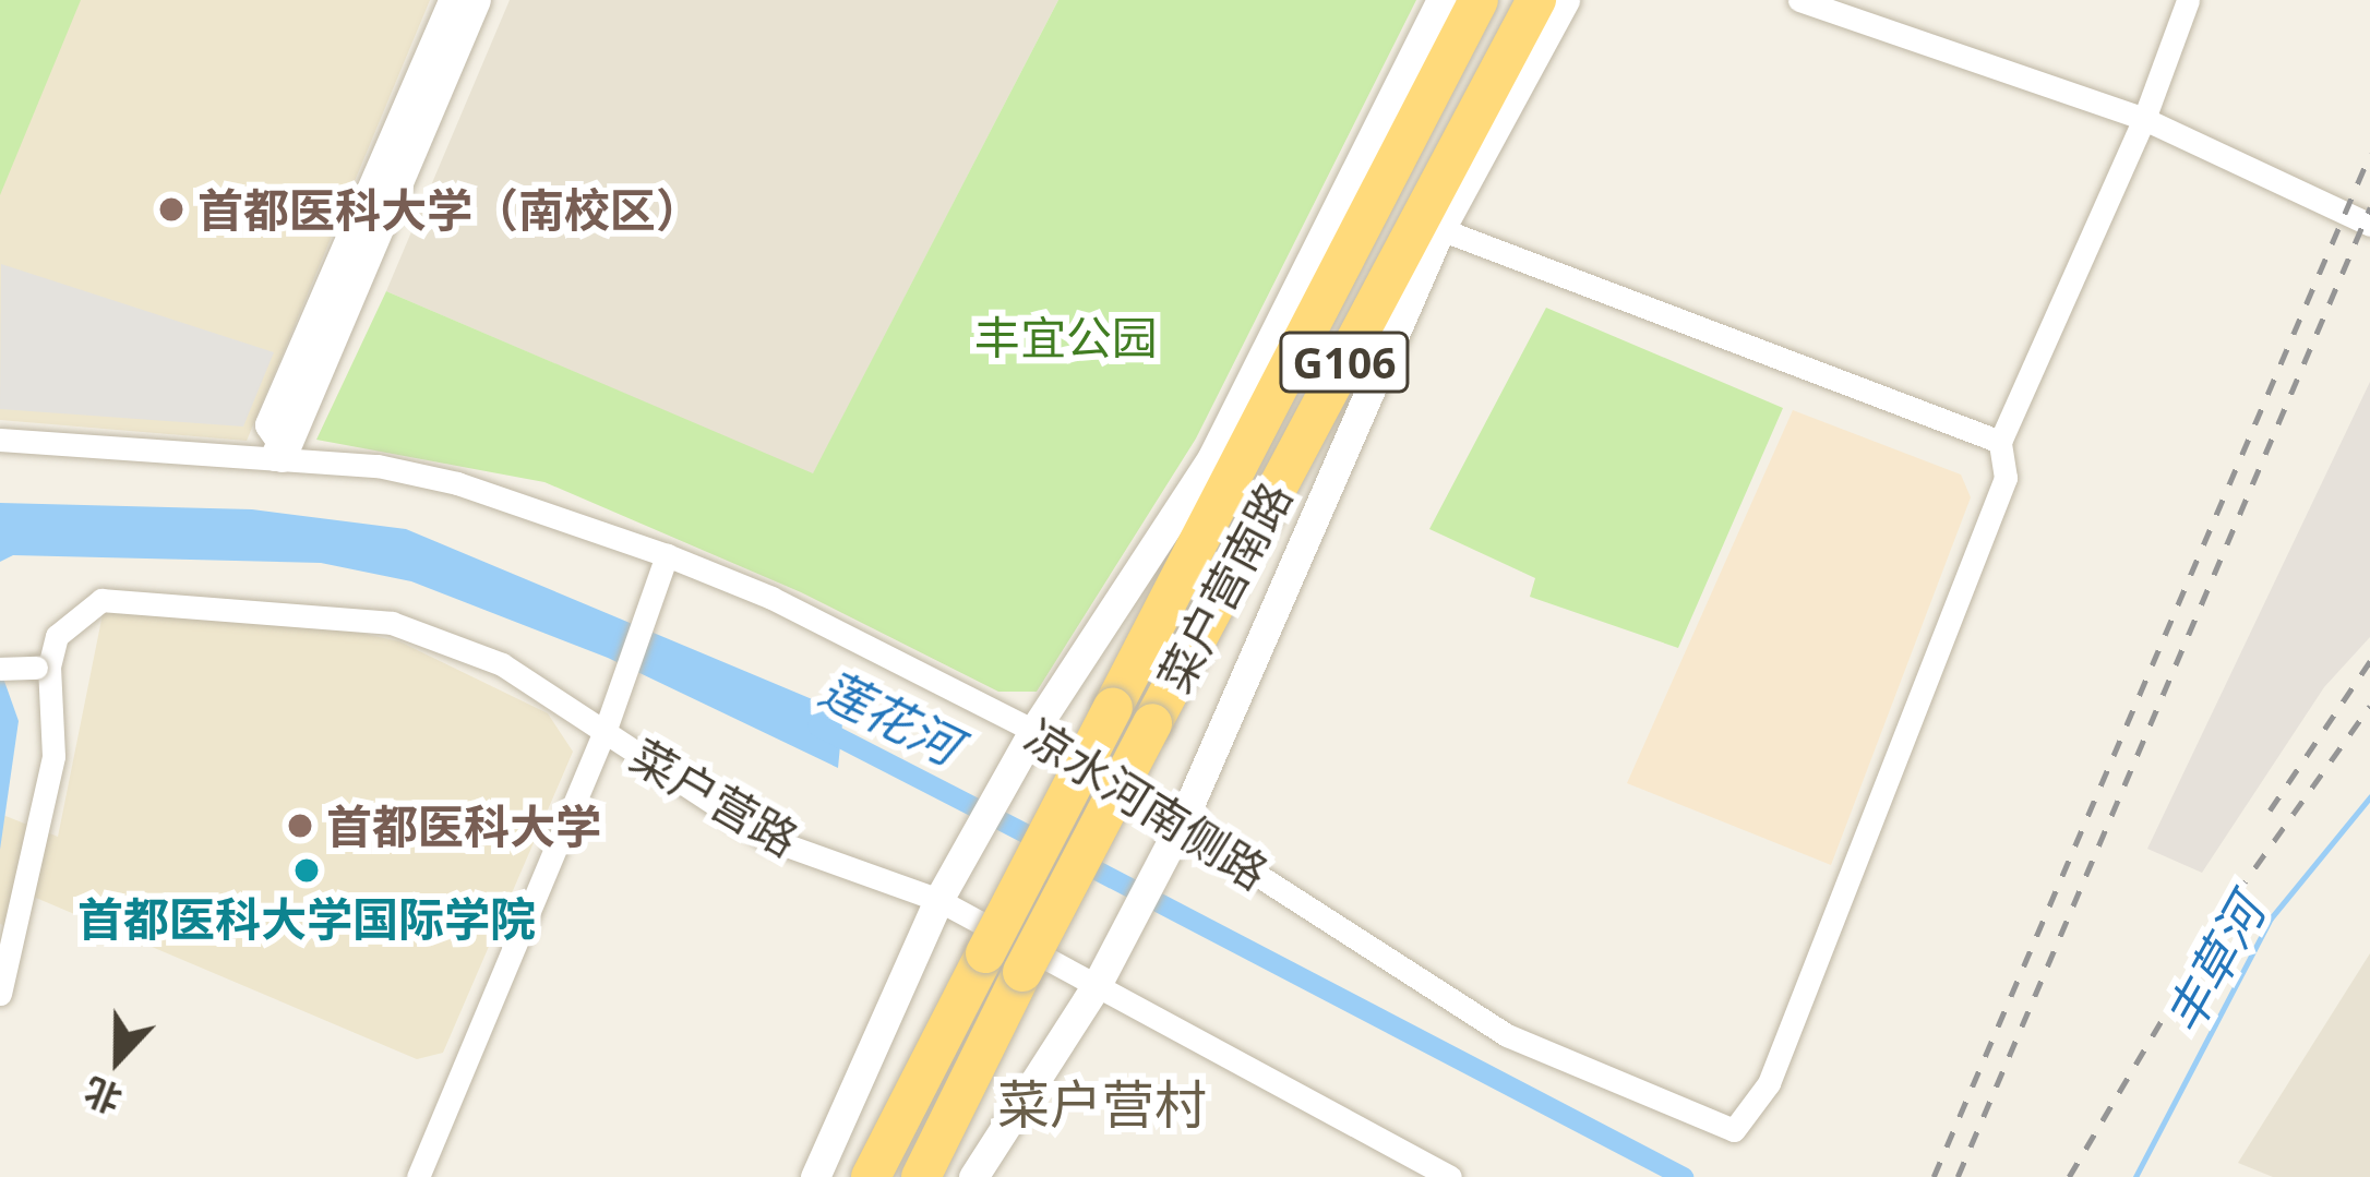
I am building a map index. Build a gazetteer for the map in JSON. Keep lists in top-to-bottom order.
{
  "streets": {
    "highway": ["G106", "菜户营南路"],
    "street": ["菜户营路", "凉水河南侧路"]
  },
  "crossings": [
    ["菜户营南路", "菜户营路"],
    ["菜户营南路", "凉水河南侧路"]
  ],
  "districts": ["菜户营村"],
  "water": ["莲花河", "丰草河"],
  "parks": ["丰宜公园"],
  "places": ["首都医科大学（南校区）", "首都医科大学", "首都医科大学国际学院"],
  "north": "bottom"
}
